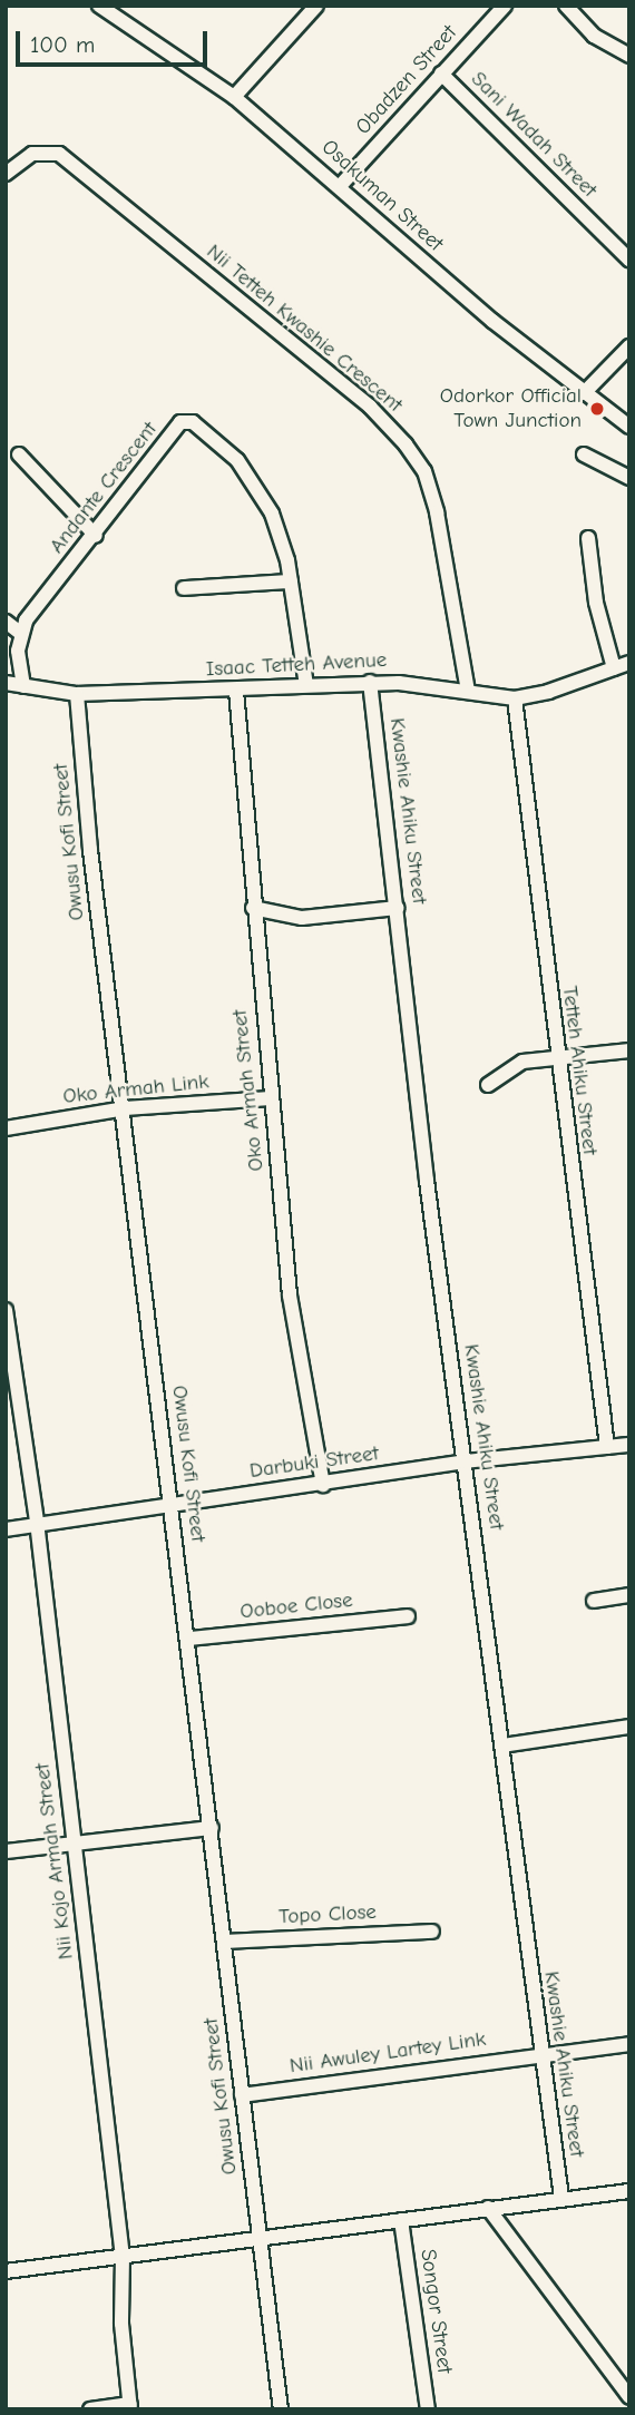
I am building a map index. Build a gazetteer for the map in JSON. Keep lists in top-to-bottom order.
{
  "streets": {
    "street": [
      "Obadzen Street",
      "Sani Wadah Street",
      "Osakuman Street",
      "Nii Tetteh Kwashie Crescent",
      "Andante Crescent",
      "Isaac Tetteh Avenue",
      "Kwashie Ahiku Street",
      "Owusu Kofi Street",
      "Tetteh Ahiku Street",
      "Oko Armah Link",
      "Oko Armah Street",
      "Darbuki Street",
      "Ooboe Close",
      "Nii Kojo Armah Street",
      "Topo Close",
      "Nii Awuley Lartey Link",
      "Songor Street"
    ]
  },
  "crossings": [
    ["Obadzen Street", "Sani Wadah Street"],
    ["Obadzen Street", "Osakuman Street"],
    ["Nii Tetteh Kwashie Crescent", "Isaac Tetteh Avenue"],
    ["Andante Crescent", "Isaac Tetteh Avenue"],
    ["Isaac Tetteh Avenue", "Kwashie Ahiku Street"],
    ["Isaac Tetteh Avenue", "Owusu Kofi Street"],
    ["Isaac Tetteh Avenue", "Tetteh Ahiku Street"],
    ["Isaac Tetteh Avenue", "Oko Armah Street"],
    ["Kwashie Ahiku Street", "Darbuki Street"],
    ["Kwashie Ahiku Street", "Nii Awuley Lartey Link"],
    ["Owusu Kofi Street", "Oko Armah Link"],
    ["Owusu Kofi Street", "Darbuki Street"],
    ["Owusu Kofi Street", "Ooboe Close"],
    ["Owusu Kofi Street", "Topo Close"],
    ["Owusu Kofi Street", "Nii Awuley Lartey Link"],
    ["Tetteh Ahiku Street", "Darbuki Street"],
    ["Oko Armah Link", "Oko Armah Street"],
    ["Oko Armah Street", "Darbuki Street"],
    ["Darbuki Street", "Nii Kojo Armah Street"]
  ],
  "places": ["Odorkor Official Town Junction"],
  "scale_bar": "100 m"
}
